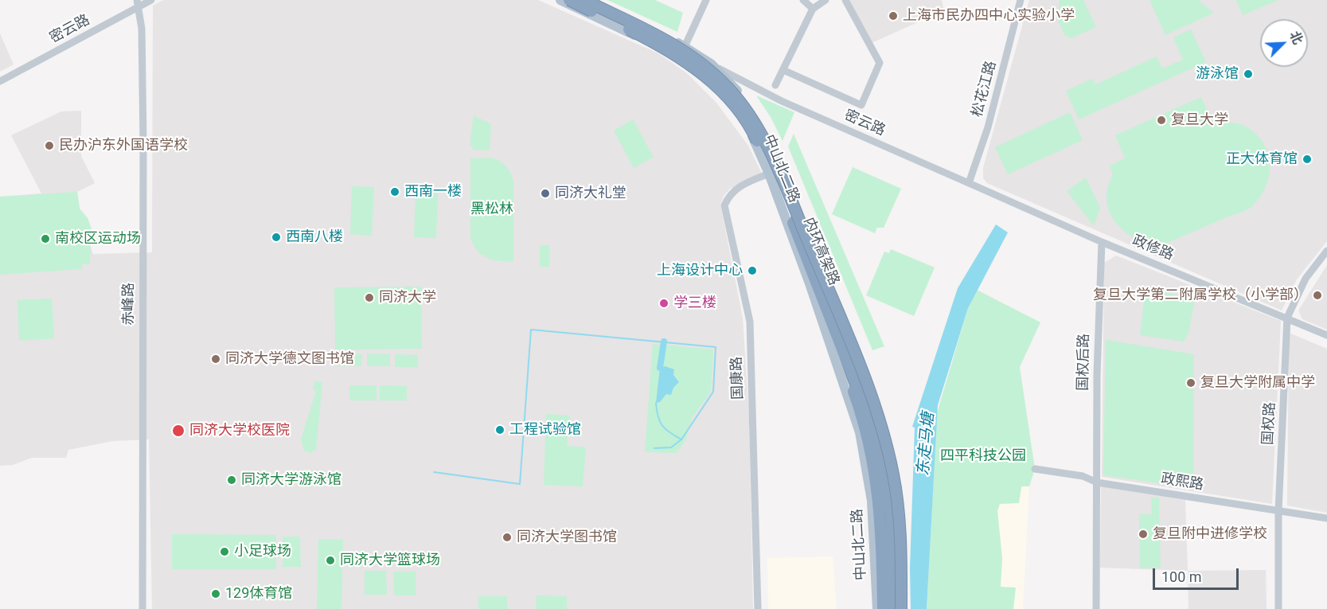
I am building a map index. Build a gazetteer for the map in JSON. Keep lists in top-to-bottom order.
{
  "streets": {
    "highway": ["内环高架路"],
    "main road": ["中山北二路"],
    "street": [
      "密云路",
      "松花江路",
      "政修路",
      "赤峰路",
      "国权后路",
      "国康路",
      "国权路",
      "政熙路"
    ]
  },
  "crossings": [
    ["密云路", "松花江路"],
    ["密云路", "中山北二路"],
    ["密云路", "政修路"],
    ["密云路", "赤峰路"],
    ["松花江路", "政修路"],
    ["中山北二路", "内环高架路"],
    ["中山北二路", "国康路"],
    ["政修路", "国权后路"],
    ["政修路", "国权路"],
    ["国权后路", "政熙路"],
    ["国权路", "政熙路"]
  ],
  "water": ["东走马塘"],
  "parks": ["黑松林", "四平科技公园"],
  "places": [
    "上海市民办四中心实验小学",
    "游泳馆",
    "复旦大学",
    "民办沪东外国语学校",
    "正大体育馆",
    "西南一楼",
    "同济大礼堂",
    "西南八楼",
    "南校区运动场",
    "上海设计中心",
    "复旦大学第二附属学校（小学部）",
    "同济大学",
    "学三楼",
    "同济大学德文图书馆",
    "复旦大学附属中学",
    "工程试验馆",
    "同济大学校医院",
    "同济大学游泳馆",
    "复旦附中进修学校",
    "同济大学图书馆",
    "小足球场",
    "同济大学篮球场",
    "129体育馆"
  ],
  "scale_bar": "100 m",
  "north": "top right"
}
